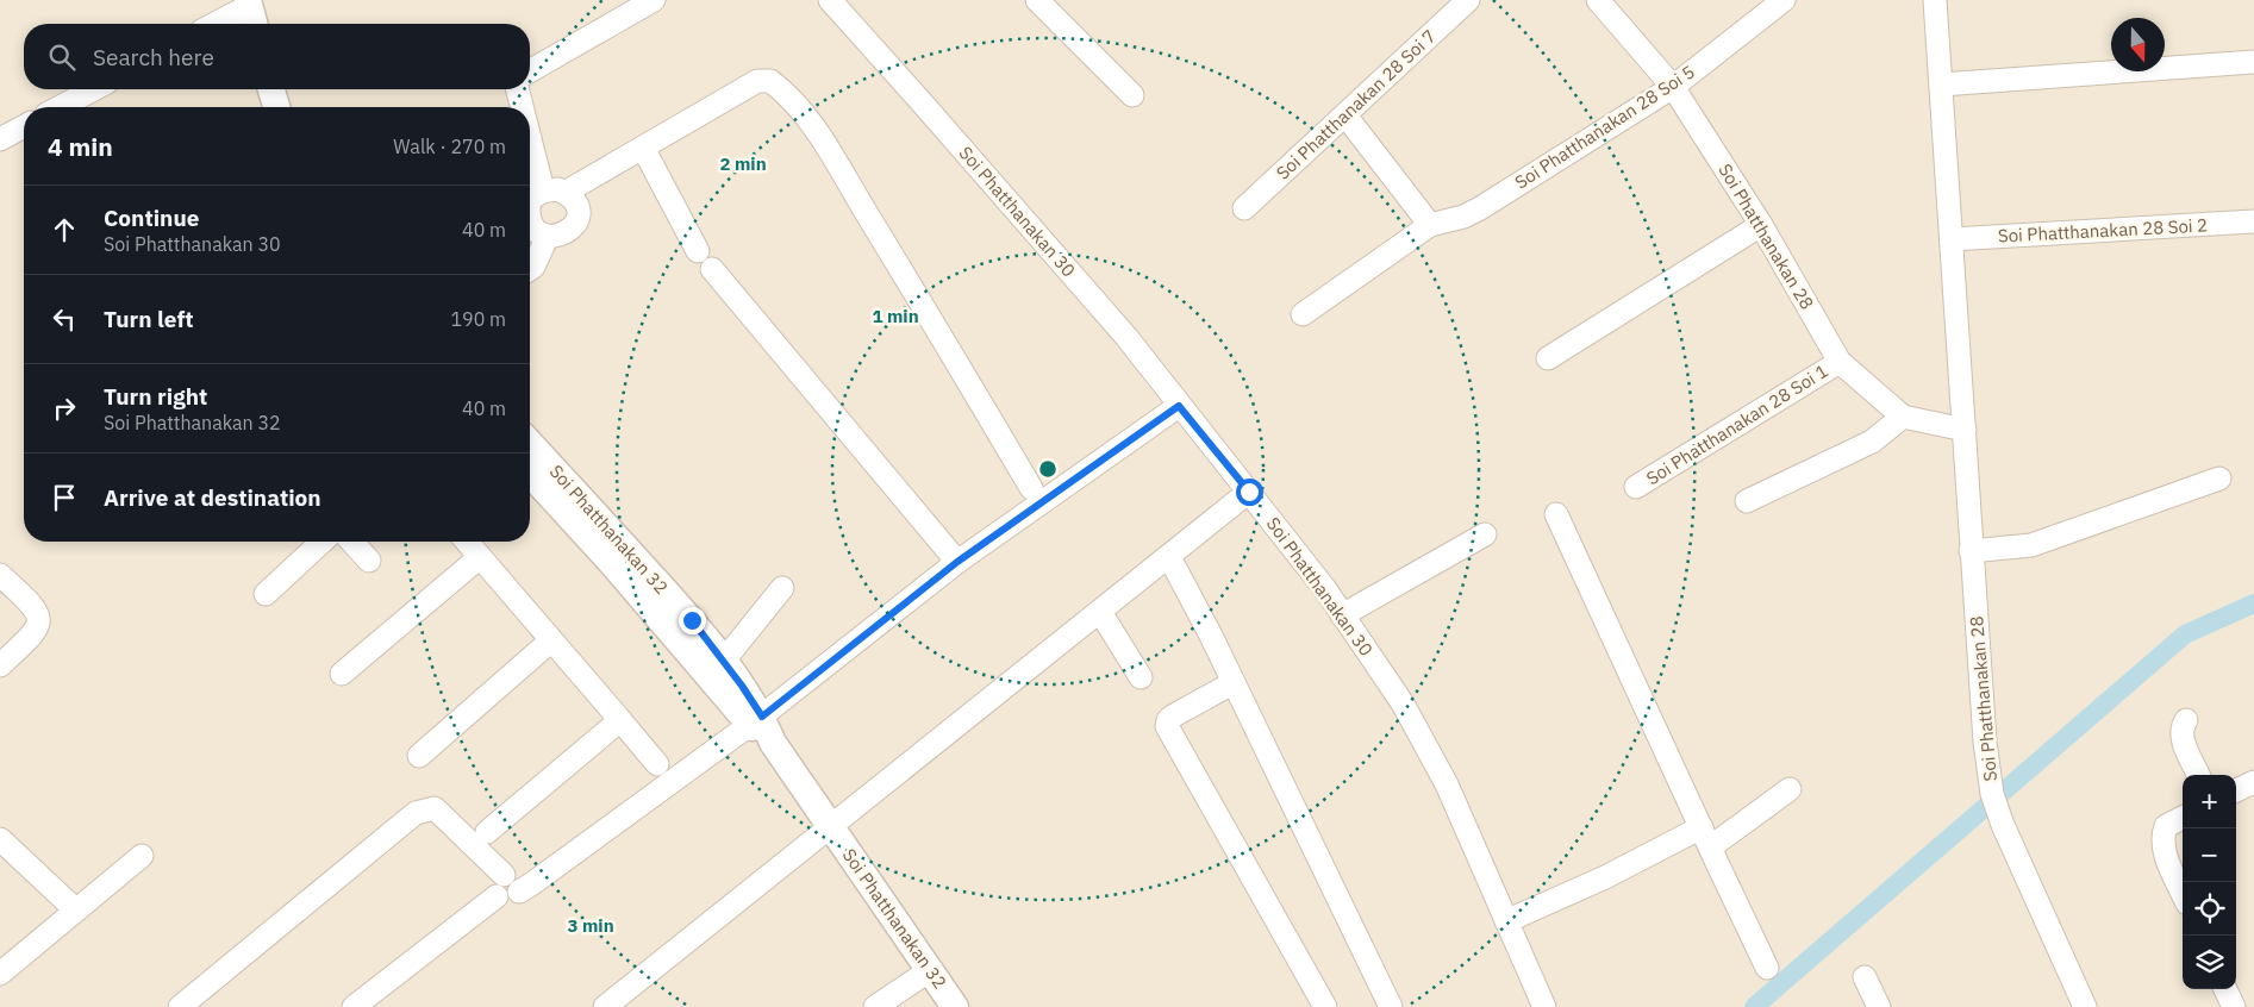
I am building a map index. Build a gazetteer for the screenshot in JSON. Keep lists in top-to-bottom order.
{
  "streets": {
    "street": [
      "Soi Phatthanakan 28 Soi 7",
      "Soi Phatthanakan 28 Soi 5",
      "Soi Phatthanakan 30",
      "Soi Phatthanakan 28 Soi 2",
      "Soi Phatthanakan 28",
      "Soi Phatthanakan 28 Soi 1",
      "Soi Phatthanakan 32"
    ]
  },
  "crossings": [
    ["Soi Phatthanakan 28 Soi 5", "Soi Phatthanakan 28"],
    ["Soi Phatthanakan 28 Soi 2", "Soi Phatthanakan 28"],
    ["Soi Phatthanakan 28", "Soi Phatthanakan 28 Soi 1"]
  ],
  "north": "bottom",
  "page": {
    "search": "Search here",
    "heading": ["4 min", "Walk · 270 m"],
    "list": [
      ["Continue", "Soi Phatthanakan 30", "40 m"],
      ["Turn left", "190 m"],
      ["Turn right", "Soi Phatthanakan 32", "40 m"],
      "Arrive at destination"
    ],
    "map_buttons": ["+", "−"]
  },
  "rings": ["2 min", "1 min", "3 min"]
}
